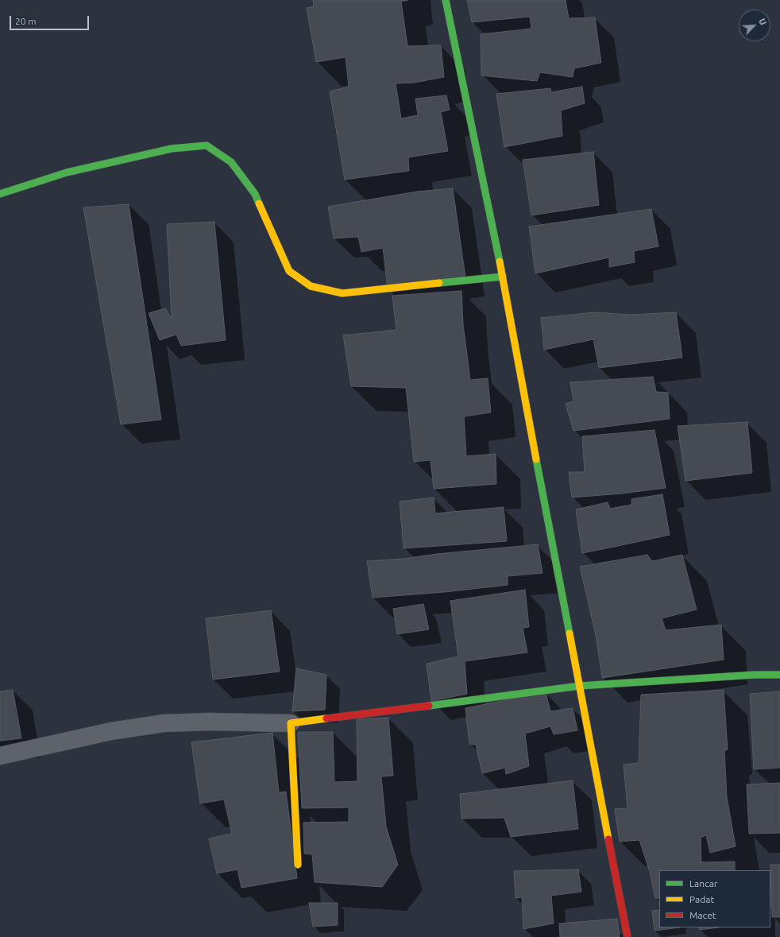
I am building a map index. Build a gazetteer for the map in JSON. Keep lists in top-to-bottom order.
{
  "legend": ["Lancar", "Padat", "Macet"],
  "scale_bar": "20 m",
  "north": "top right"
}
